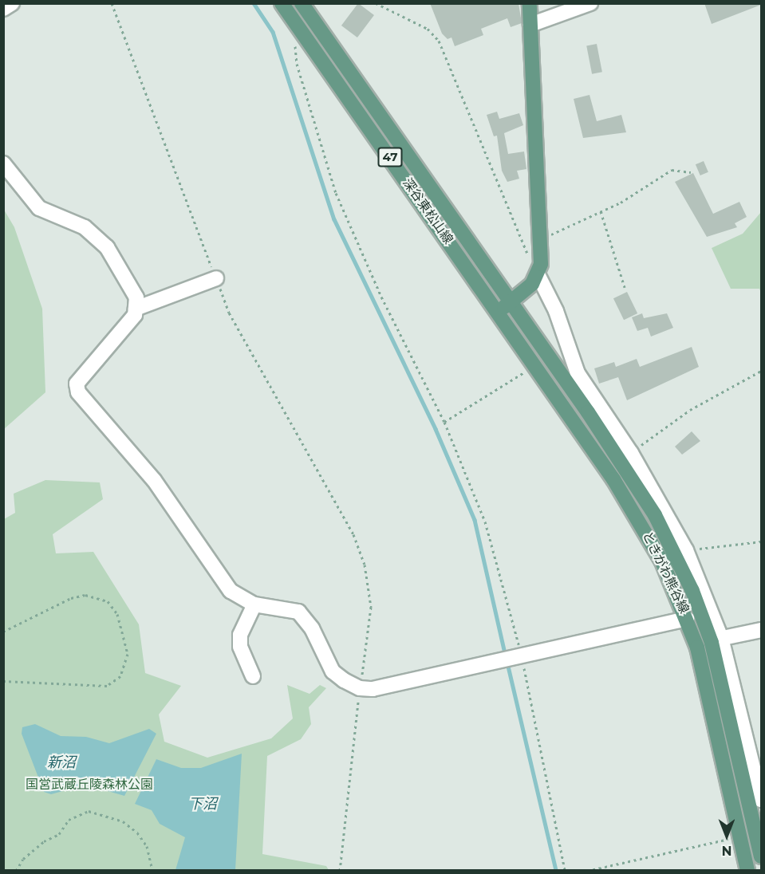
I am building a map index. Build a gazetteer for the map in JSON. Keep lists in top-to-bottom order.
{
  "streets": {
    "main road": ["47", "深谷東松山線", "ときがわ熊谷線"]
  },
  "crossings": [
    ["深谷東松山線", "ときがわ熊谷線"]
  ],
  "water": ["新沼", "下沼"],
  "parks": ["国営武蔵丘陵森林公園"],
  "north": "bottom"
}
